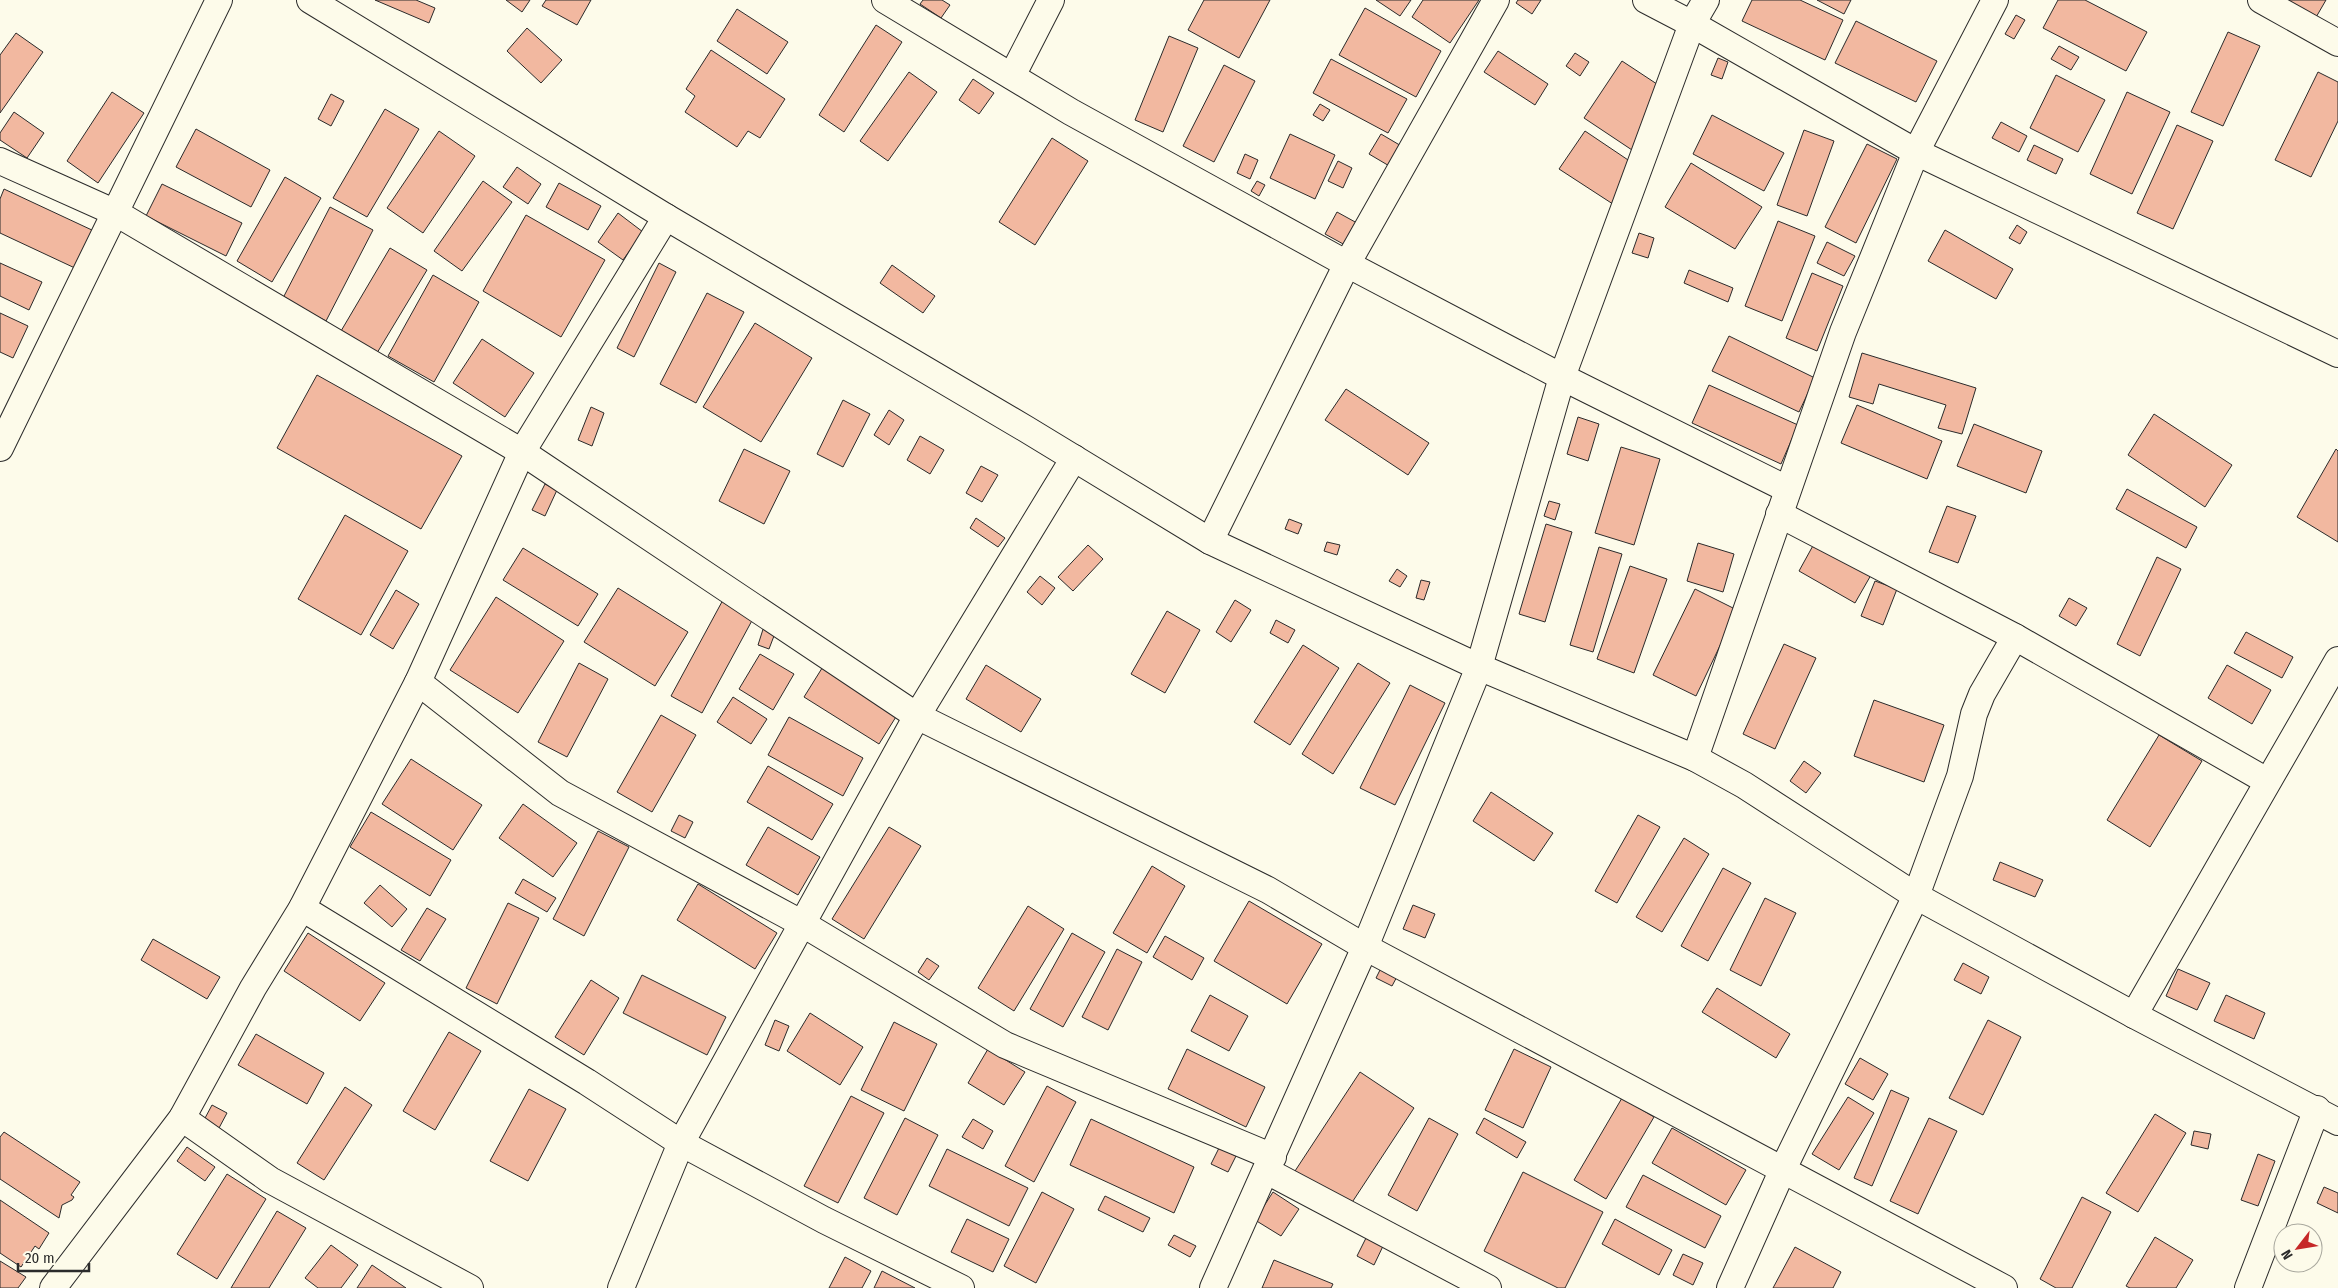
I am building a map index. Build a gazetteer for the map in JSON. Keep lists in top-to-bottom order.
{
  "scale_bar": "20 m",
  "north": "bottom left"
}
